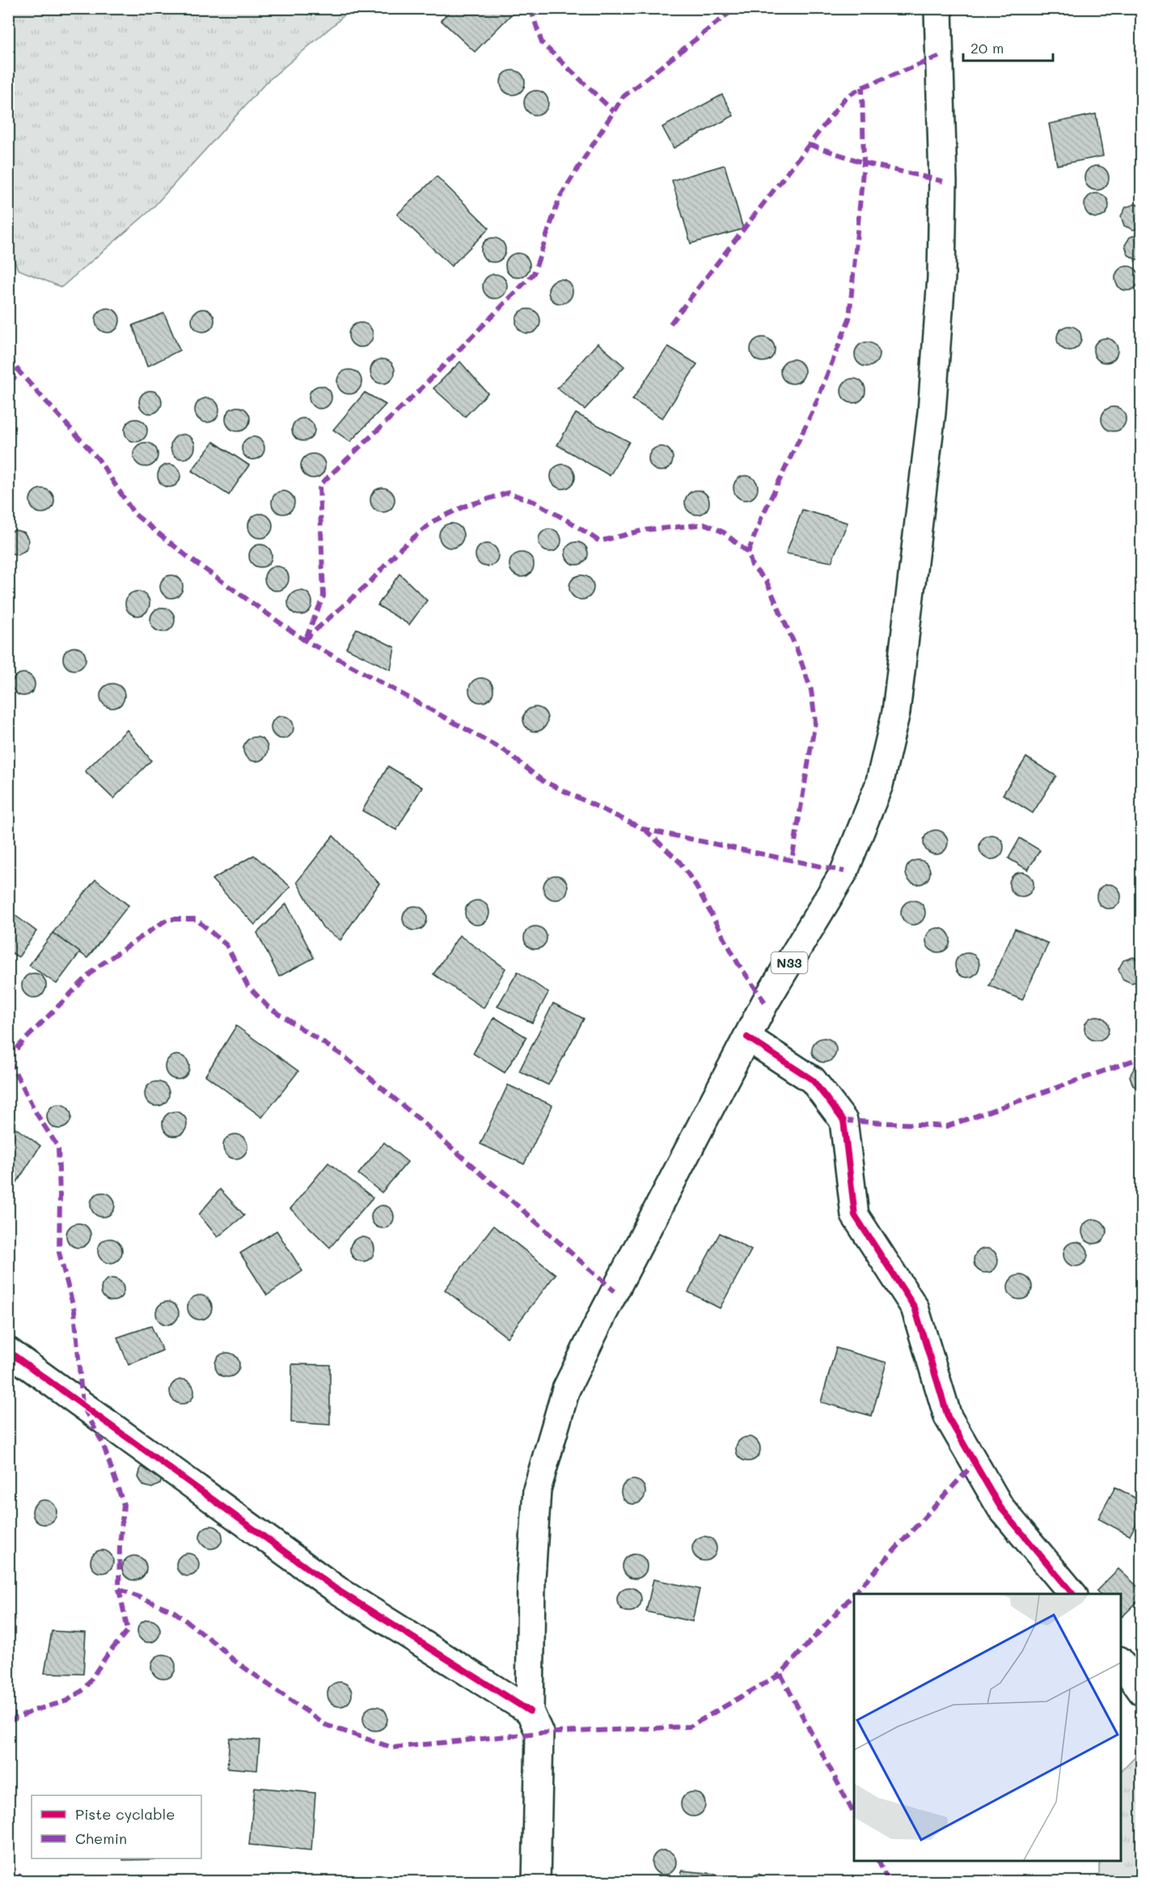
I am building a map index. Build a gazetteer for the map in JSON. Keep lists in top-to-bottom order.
{
  "streets": {
    "main road": ["N33"]
  },
  "legend": ["Piste cyclable", "Chemin"],
  "scale_bar": "20 m"
}
